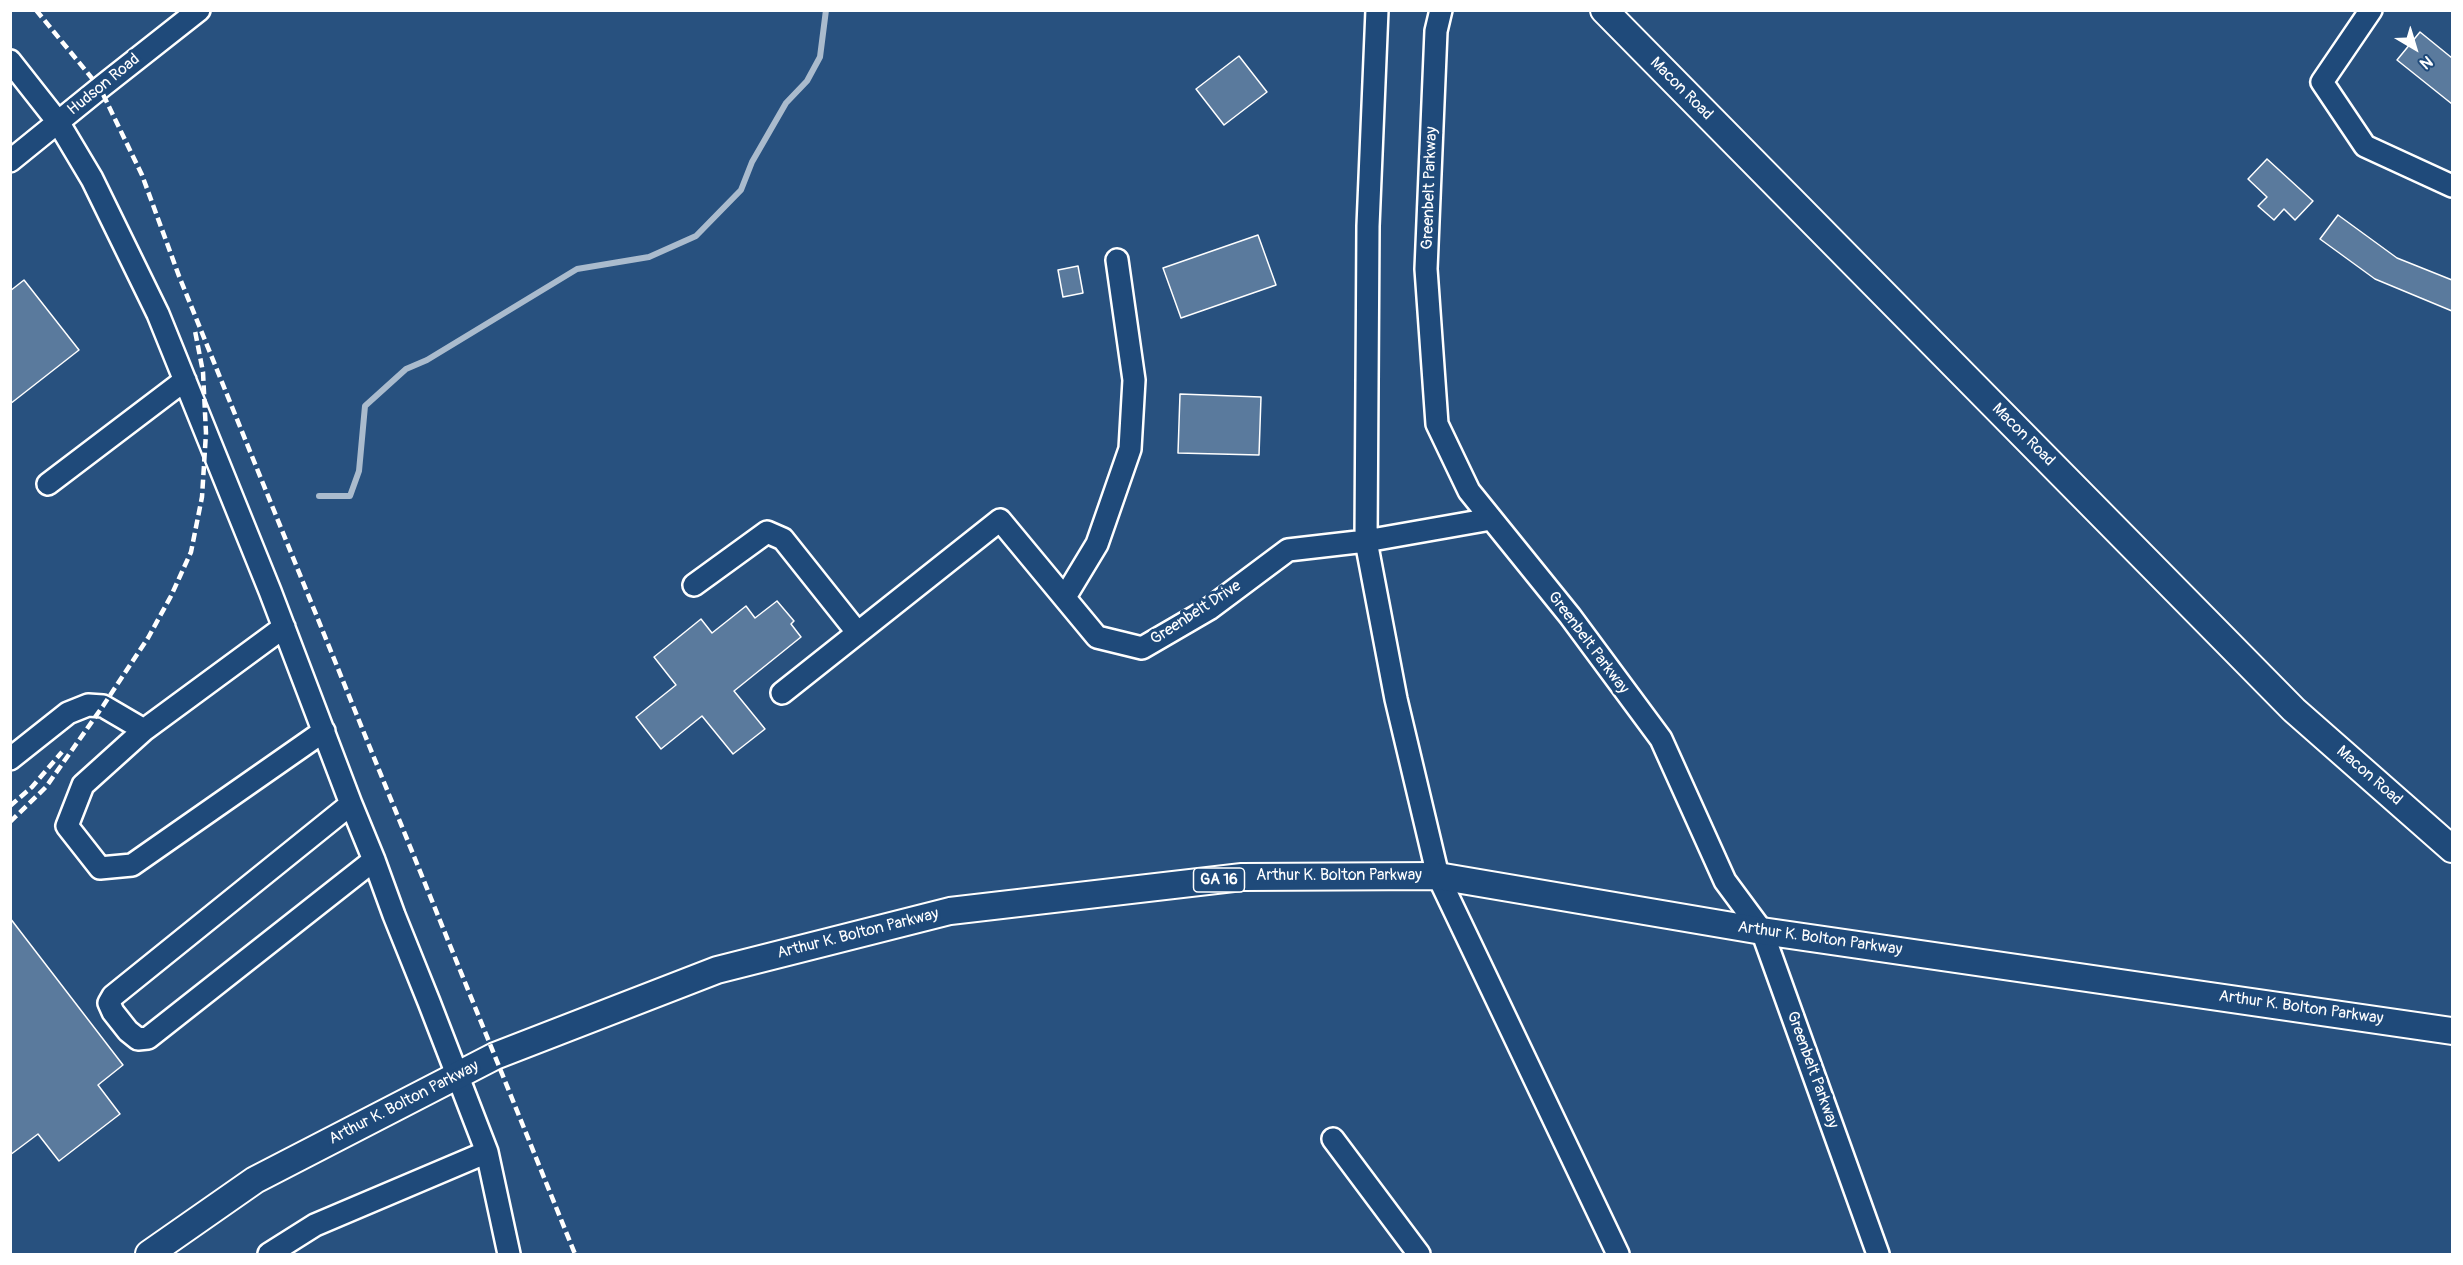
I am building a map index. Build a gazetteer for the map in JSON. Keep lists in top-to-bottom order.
{
  "streets": {
    "main road": ["Macon Road", "Arthur K. Bolton Parkway", "GA 16"],
    "street": ["Hudson Road", "Greenbelt Parkway", "Greenbelt Drive"]
  },
  "crossings": [
    ["Greenbelt Parkway", "Greenbelt Drive"],
    ["Greenbelt Parkway", "Arthur K. Bolton Parkway"]
  ],
  "north": "bottom right"
}
